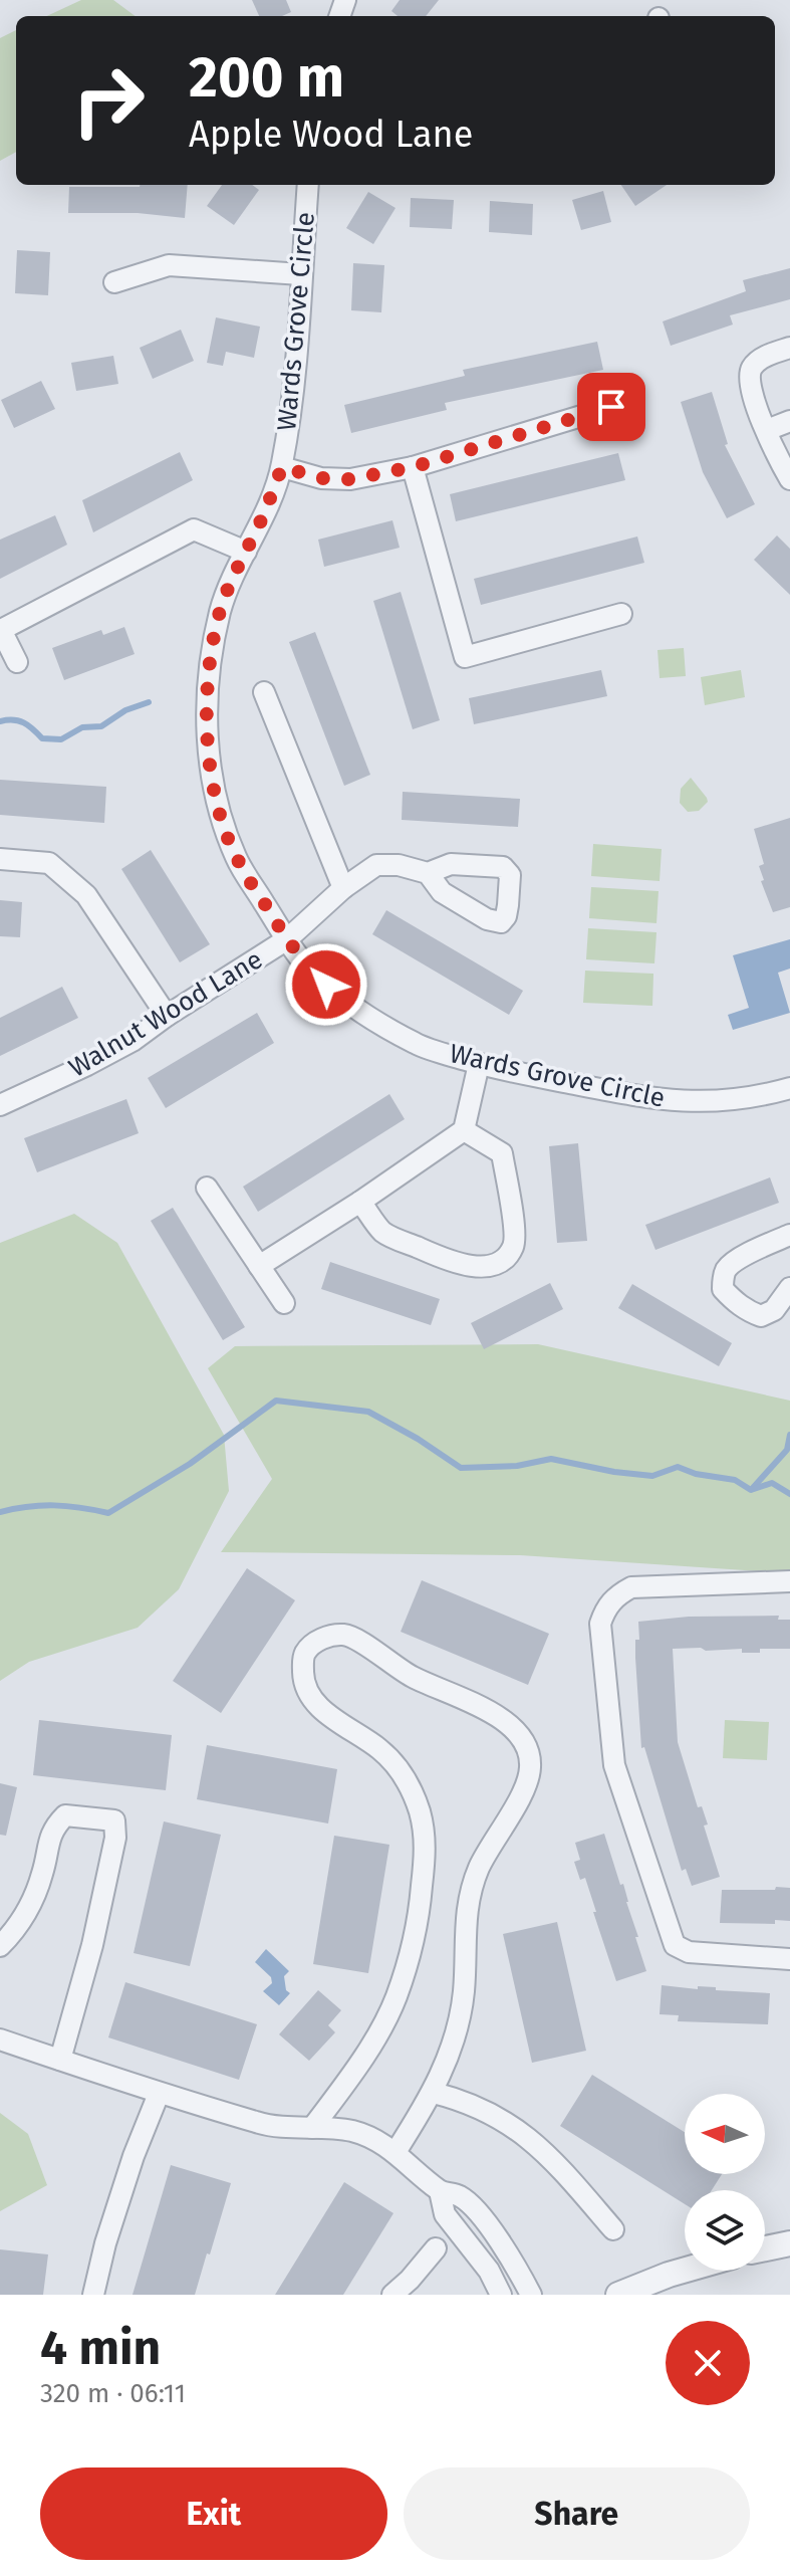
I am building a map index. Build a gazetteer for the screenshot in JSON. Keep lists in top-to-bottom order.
{
  "streets": {
    "street": ["Wards Grove Circle", "Walnut Wood Lane"]
  },
  "crossings": [
    ["Wards Grove Circle", "Walnut Wood Lane"]
  ],
  "north": "left",
  "page": {
    "turn": ["200 m", "Apple Wood Lane"],
    "heading": ["4 min", "320 m · 06:11"],
    "buttons": ["Exit", "Share"]
  }
}
